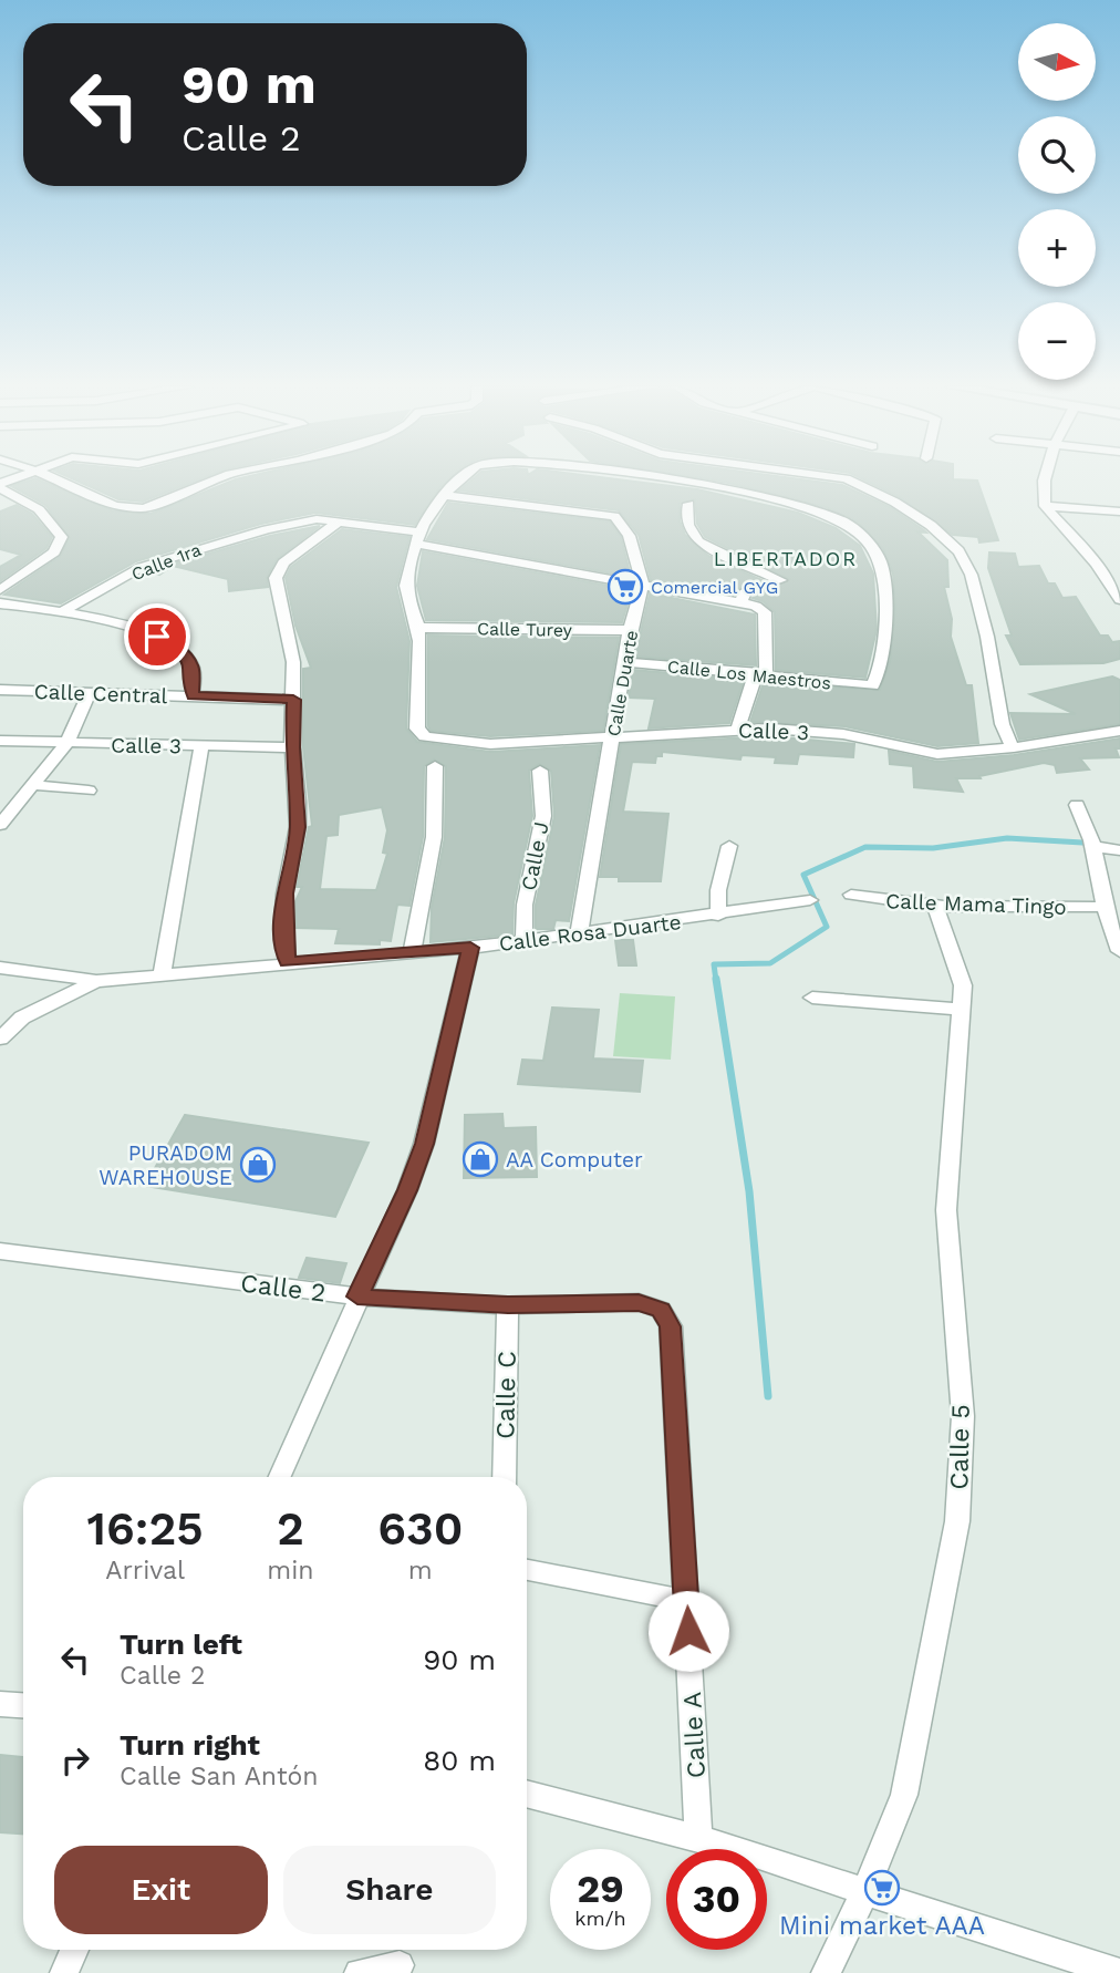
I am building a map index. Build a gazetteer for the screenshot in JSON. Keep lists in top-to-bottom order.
{
  "streets": {
    "street": [
      "Calle 1ra",
      "Calle Turey",
      "Calle Los Maestros",
      "Calle Duarte",
      "Calle Central",
      "Calle 3",
      "Calle J",
      "Calle Mama Tingo",
      "Calle Rosa Duarte",
      "Calle 2",
      "Calle C",
      "Calle 5",
      "Calle A"
    ]
  },
  "crossings": [
    ["Calle Turey", "Calle Duarte"],
    ["Calle Turey", "Calle 3"],
    ["Calle Los Maestros", "Calle Duarte"],
    ["Calle Duarte", "Calle 3"],
    ["Calle Duarte", "Calle Rosa Duarte"],
    ["Calle J", "Calle Rosa Duarte"],
    ["Calle Mama Tingo", "Calle 5"],
    ["Calle 2", "Calle C"],
    ["Calle 2", "Calle A"]
  ],
  "districts": ["LIBERTADOR"],
  "places": {
    "supermarket": ["Comercial GYG", "Mini market AAA"],
    "shop": ["AA Computer", "PURADOM WAREHOUSE"]
  },
  "north": "right",
  "page": {
    "map_buttons": ["+", "−"],
    "turn": ["90 m", "Calle 2"],
    "eta": [
      "16:25",
      "Arrival",
      "2",
      "min",
      "630",
      "m"
    ],
    "list": [
      {
        "name": "Turn left",
        "note": "Calle 2",
        "value": "90 m"
      },
      {
        "name": "Turn right",
        "note": "Calle San Antón",
        "value": "80 m"
      }
    ],
    "buttons": ["Exit", "Share"],
    "speed": "29 km/h",
    "limit": "30"
  }
}
